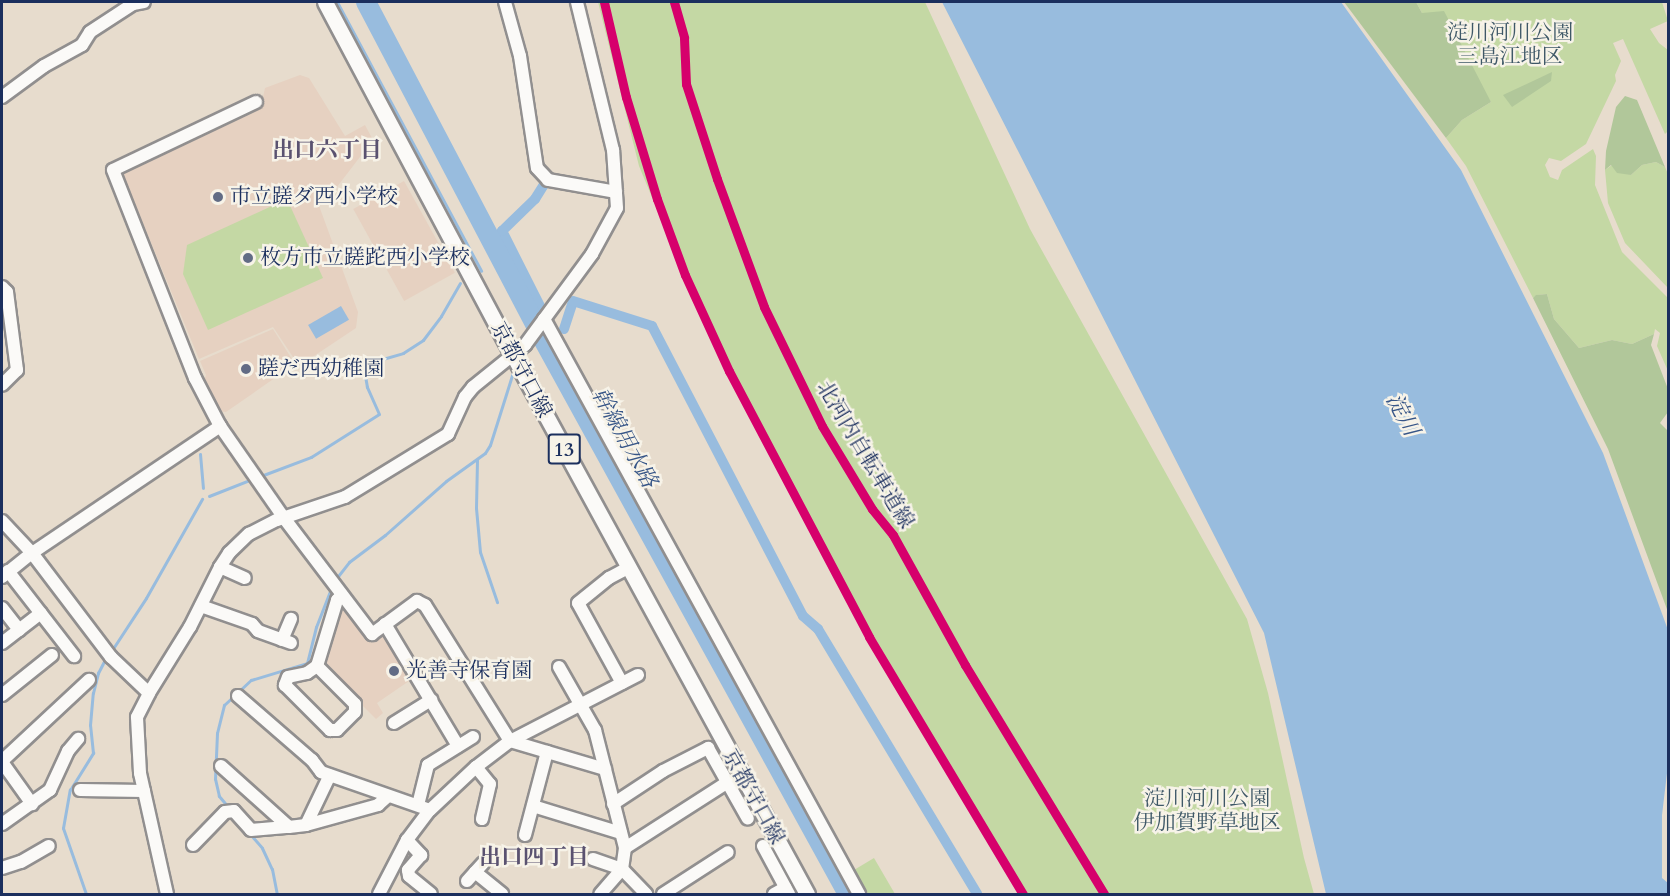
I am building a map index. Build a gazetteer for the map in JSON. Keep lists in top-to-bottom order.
{
  "streets": {
    "main road": ["京都守口線", "13"],
    "cycle path": ["北河内自転車道線"]
  },
  "districts": ["出口六丁目", "出口四丁目"],
  "water": ["淀川", "幹線用水路"],
  "parks": ["淀川河川公園 三島江地区", "淀川河川公園 伊加賀野草地区"],
  "places": [
    "市立蹉ダ西小学校",
    "枚方市立蹉跎西小学校",
    "蹉だ西幼稚園",
    "光善寺保育園"
  ]
}
